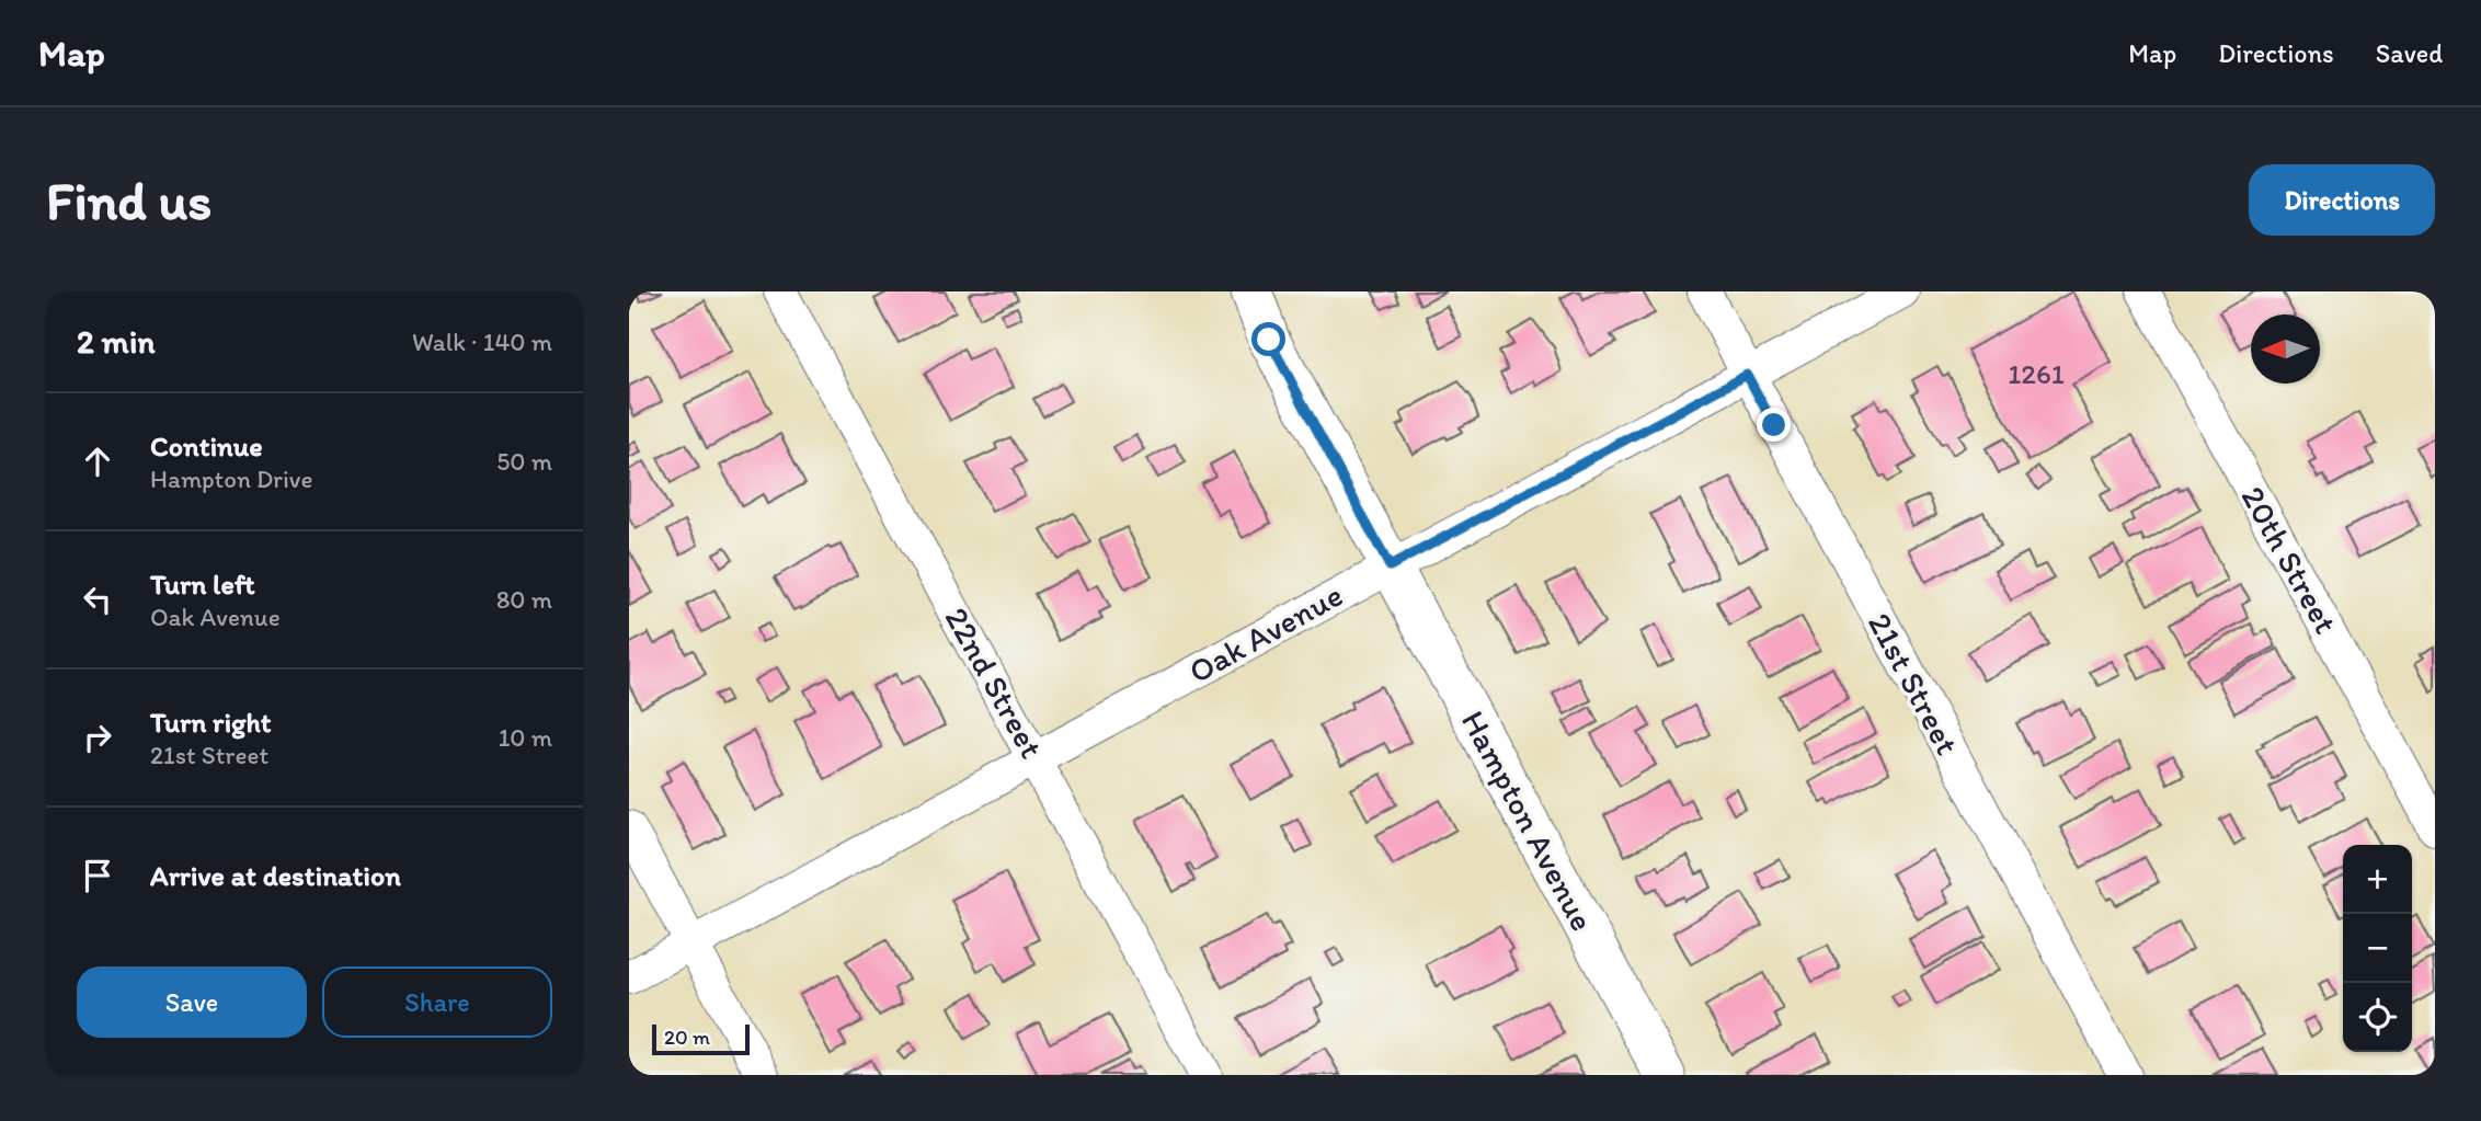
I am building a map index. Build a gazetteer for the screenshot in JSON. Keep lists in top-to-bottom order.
{
  "streets": {
    "street": [
      "20th Street",
      "Oak Avenue",
      "22nd Street",
      "21st Street",
      "Hampton Avenue"
    ]
  },
  "crossings": [
    ["Oak Avenue", "22nd Street"],
    ["Oak Avenue", "21st Street"],
    ["Oak Avenue", "Hampton Avenue"]
  ],
  "house_numbers": ["1261"],
  "scale_bar": "20 m",
  "north": "left",
  "page": {
    "header": "Map",
    "nav": ["Map", "Directions", "Saved"],
    "buttons": [
      "Directions",
      ["Save", "Share"]
    ],
    "title": "Find us",
    "heading": ["2 min", "Walk · 140 m"],
    "list": [
      ["Continue", "Hampton Drive", "50 m"],
      ["Turn left", "Oak Avenue", "80 m"],
      ["Turn right", "21st Street", "10 m"],
      "Arrive at destination"
    ],
    "map_buttons": ["+", "−"],
    "scale": "20 m"
  }
}
